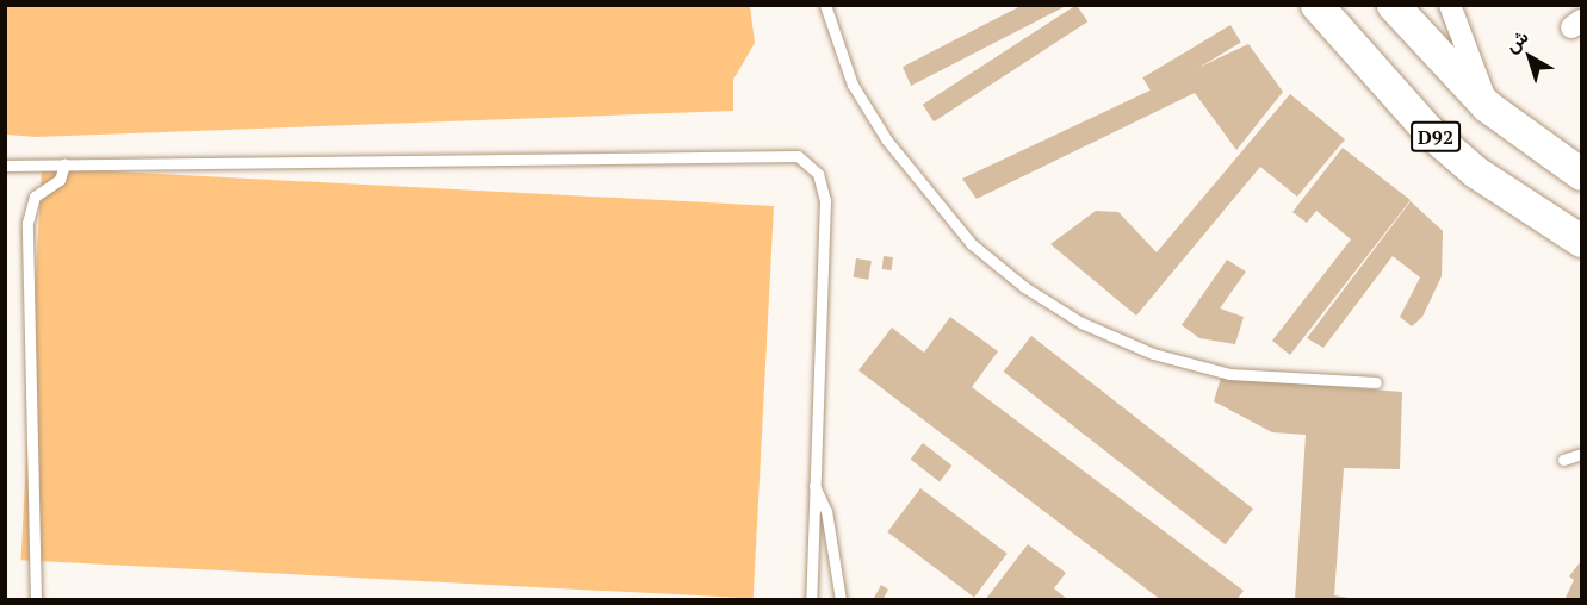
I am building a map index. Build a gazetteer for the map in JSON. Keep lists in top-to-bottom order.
{
  "streets": {
    "main road": ["D92"]
  },
  "north": "top left"
}
